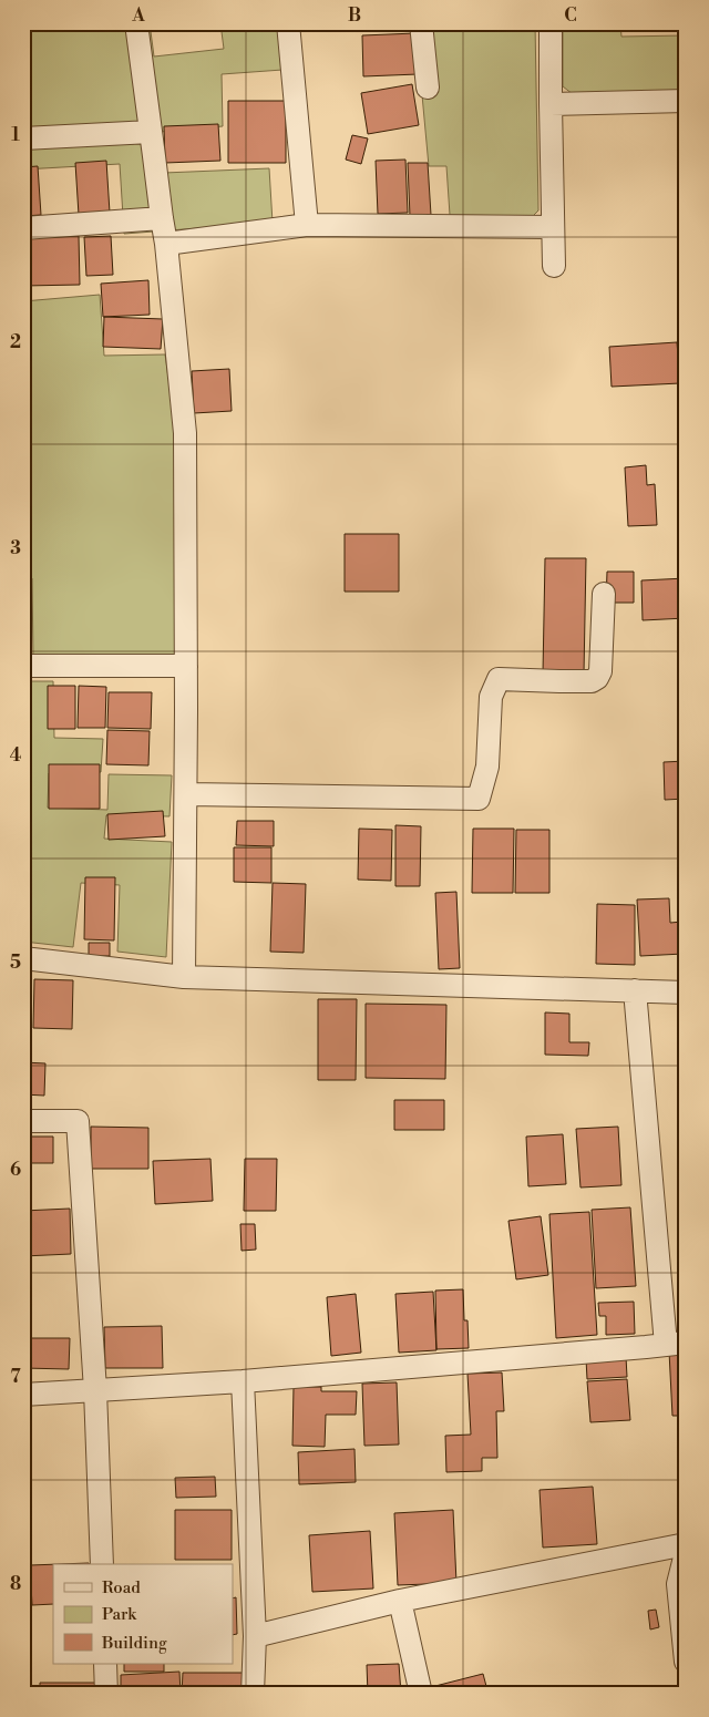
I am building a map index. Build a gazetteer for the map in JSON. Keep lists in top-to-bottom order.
{
  "legend": ["Road", "Park", "Building"],
  "grid": {
    "columns": ["A", "B", "C"],
    "rows": [
      "1",
      "2",
      "3",
      "4",
      "5",
      "6",
      "7",
      "8"
    ]
  }
}
